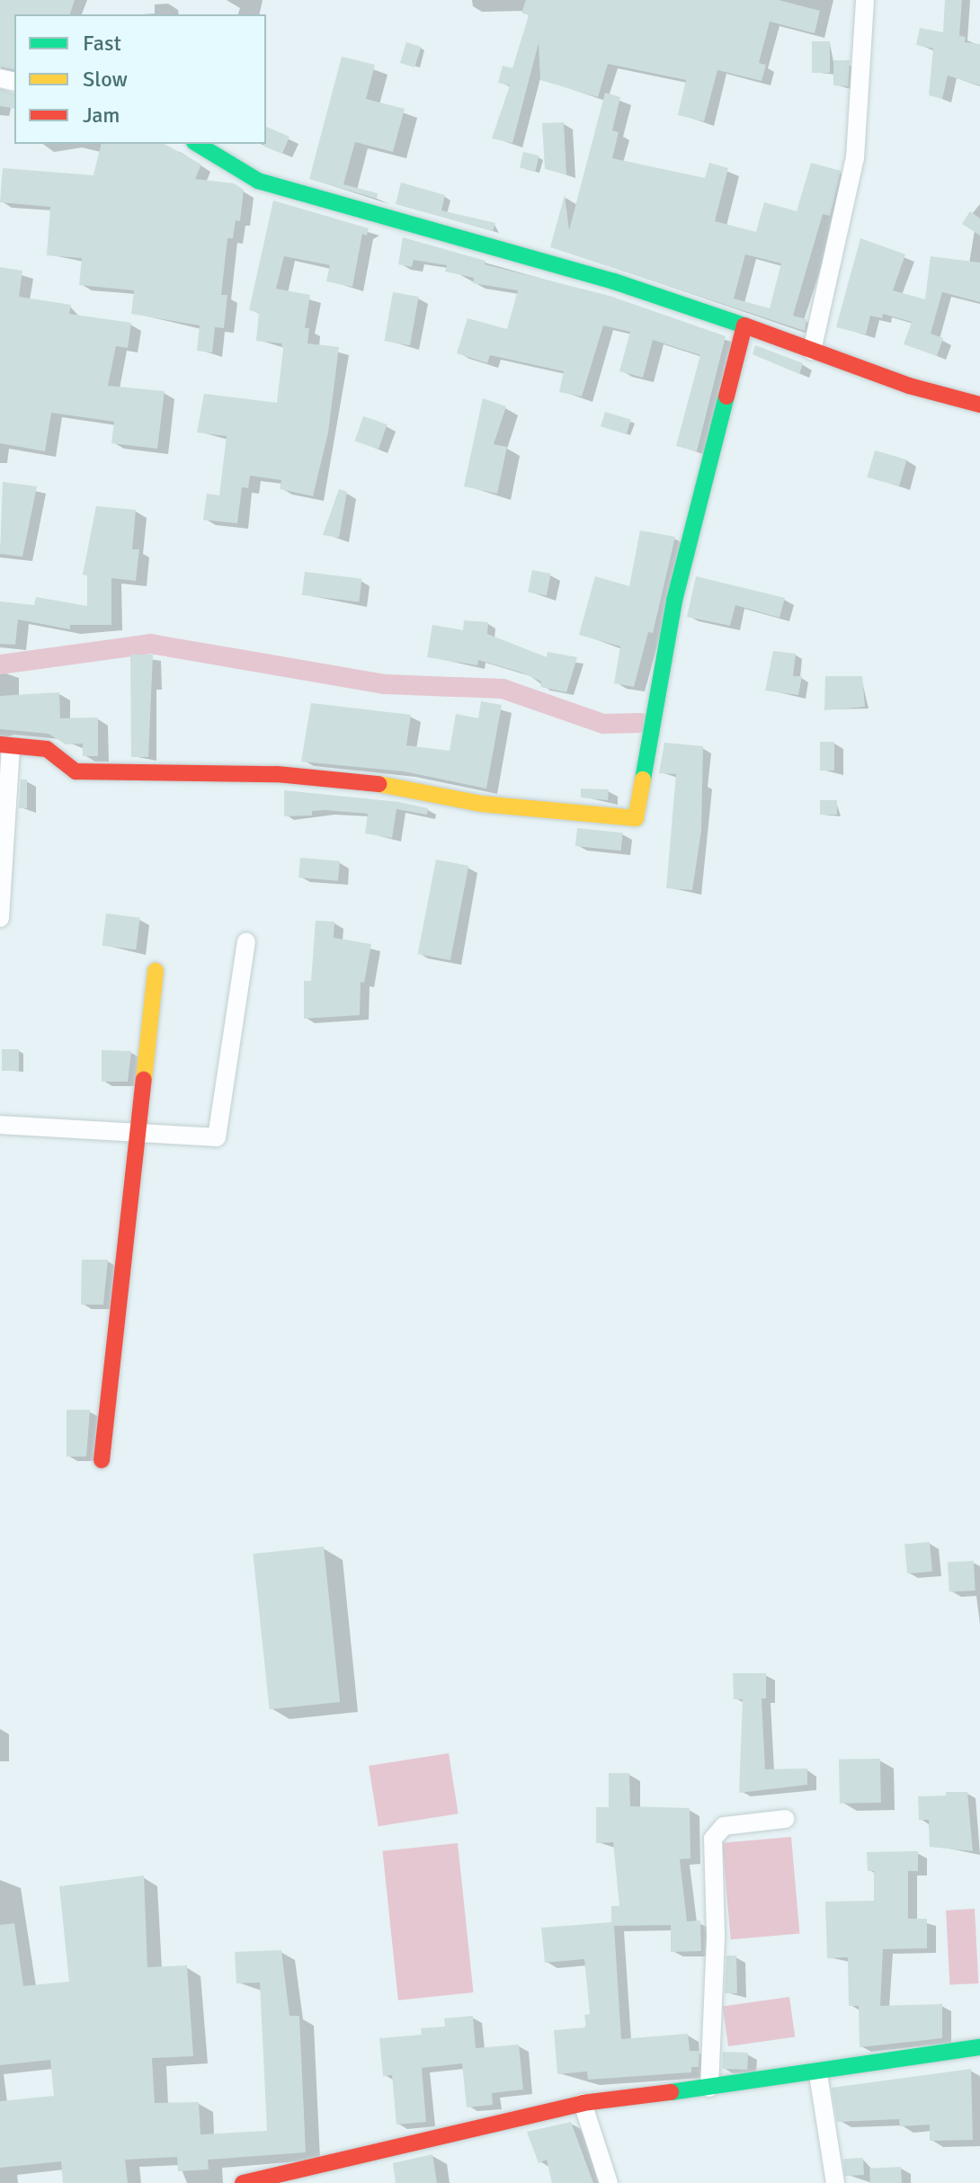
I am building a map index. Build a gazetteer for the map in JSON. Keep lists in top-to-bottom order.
{
  "legend": ["Fast", "Slow", "Jam"]
}
